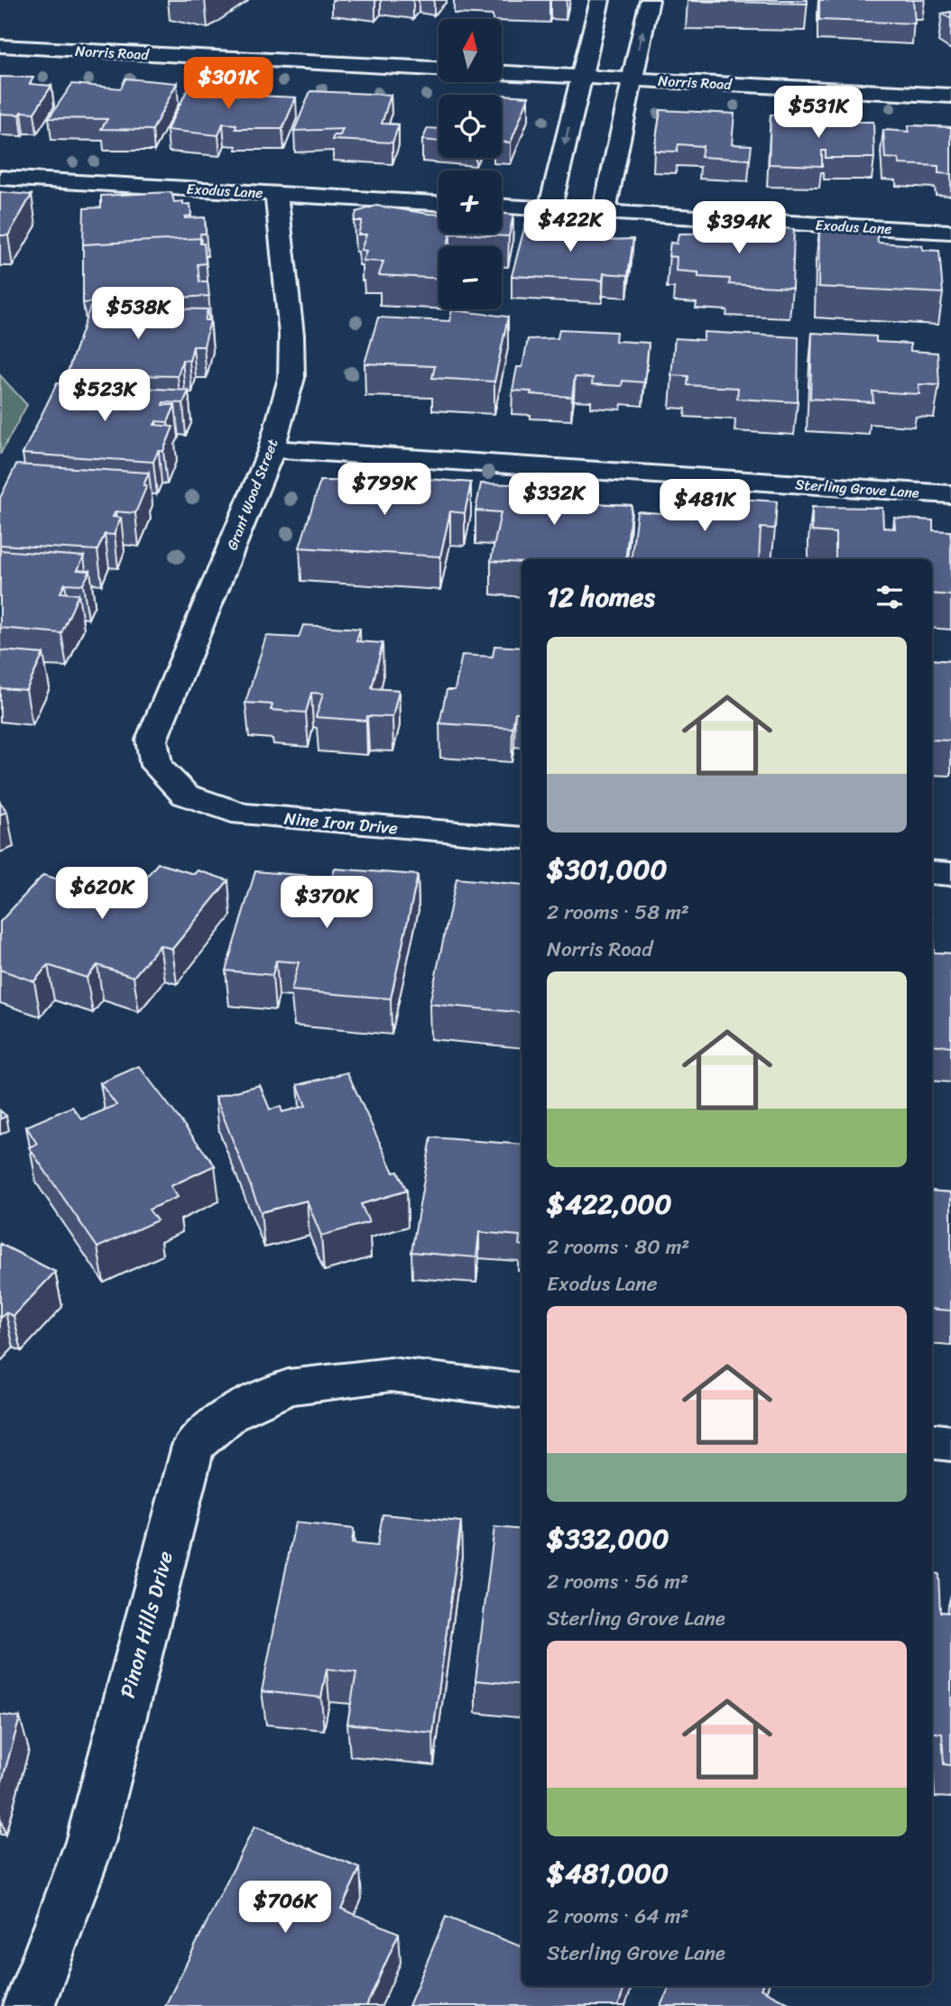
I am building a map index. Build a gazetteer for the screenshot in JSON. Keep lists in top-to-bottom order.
{
  "streets": {
    "street": [
      "Norris Road",
      "Exodus Lane",
      "Sterling Grove Lane",
      "Grant Wood Street",
      "Nine Iron Drive",
      "Pinon Hills Drive"
    ]
  },
  "crossings": [
    ["Exodus Lane", "Grant Wood Street"],
    ["Sterling Grove Lane", "Grant Wood Street"],
    ["Grant Wood Street", "Nine Iron Drive"]
  ],
  "north": "top",
  "page": {
    "map_buttons": ["+", "−"],
    "price": [
      "$301K",
      "$531K",
      "$422K",
      "$394K",
      "$538K",
      "$523K",
      "$799K",
      "$332K",
      "$481K",
      "$620K",
      "$370K",
      "$706K"
    ],
    "heading": "12 homes",
    "list": [
      {
        "name": "$301,000",
        "note": "2 rooms · 58 m² · Norris Road"
      },
      {
        "name": "$422,000",
        "note": "2 rooms · 80 m² · Exodus Lane"
      },
      {
        "name": "$332,000",
        "note": "2 rooms · 56 m² · Sterling Grove Lane"
      },
      {
        "name": "$481,000",
        "note": "2 rooms · 64 m² · Sterling Grove Lane"
      }
    ]
  }
}
